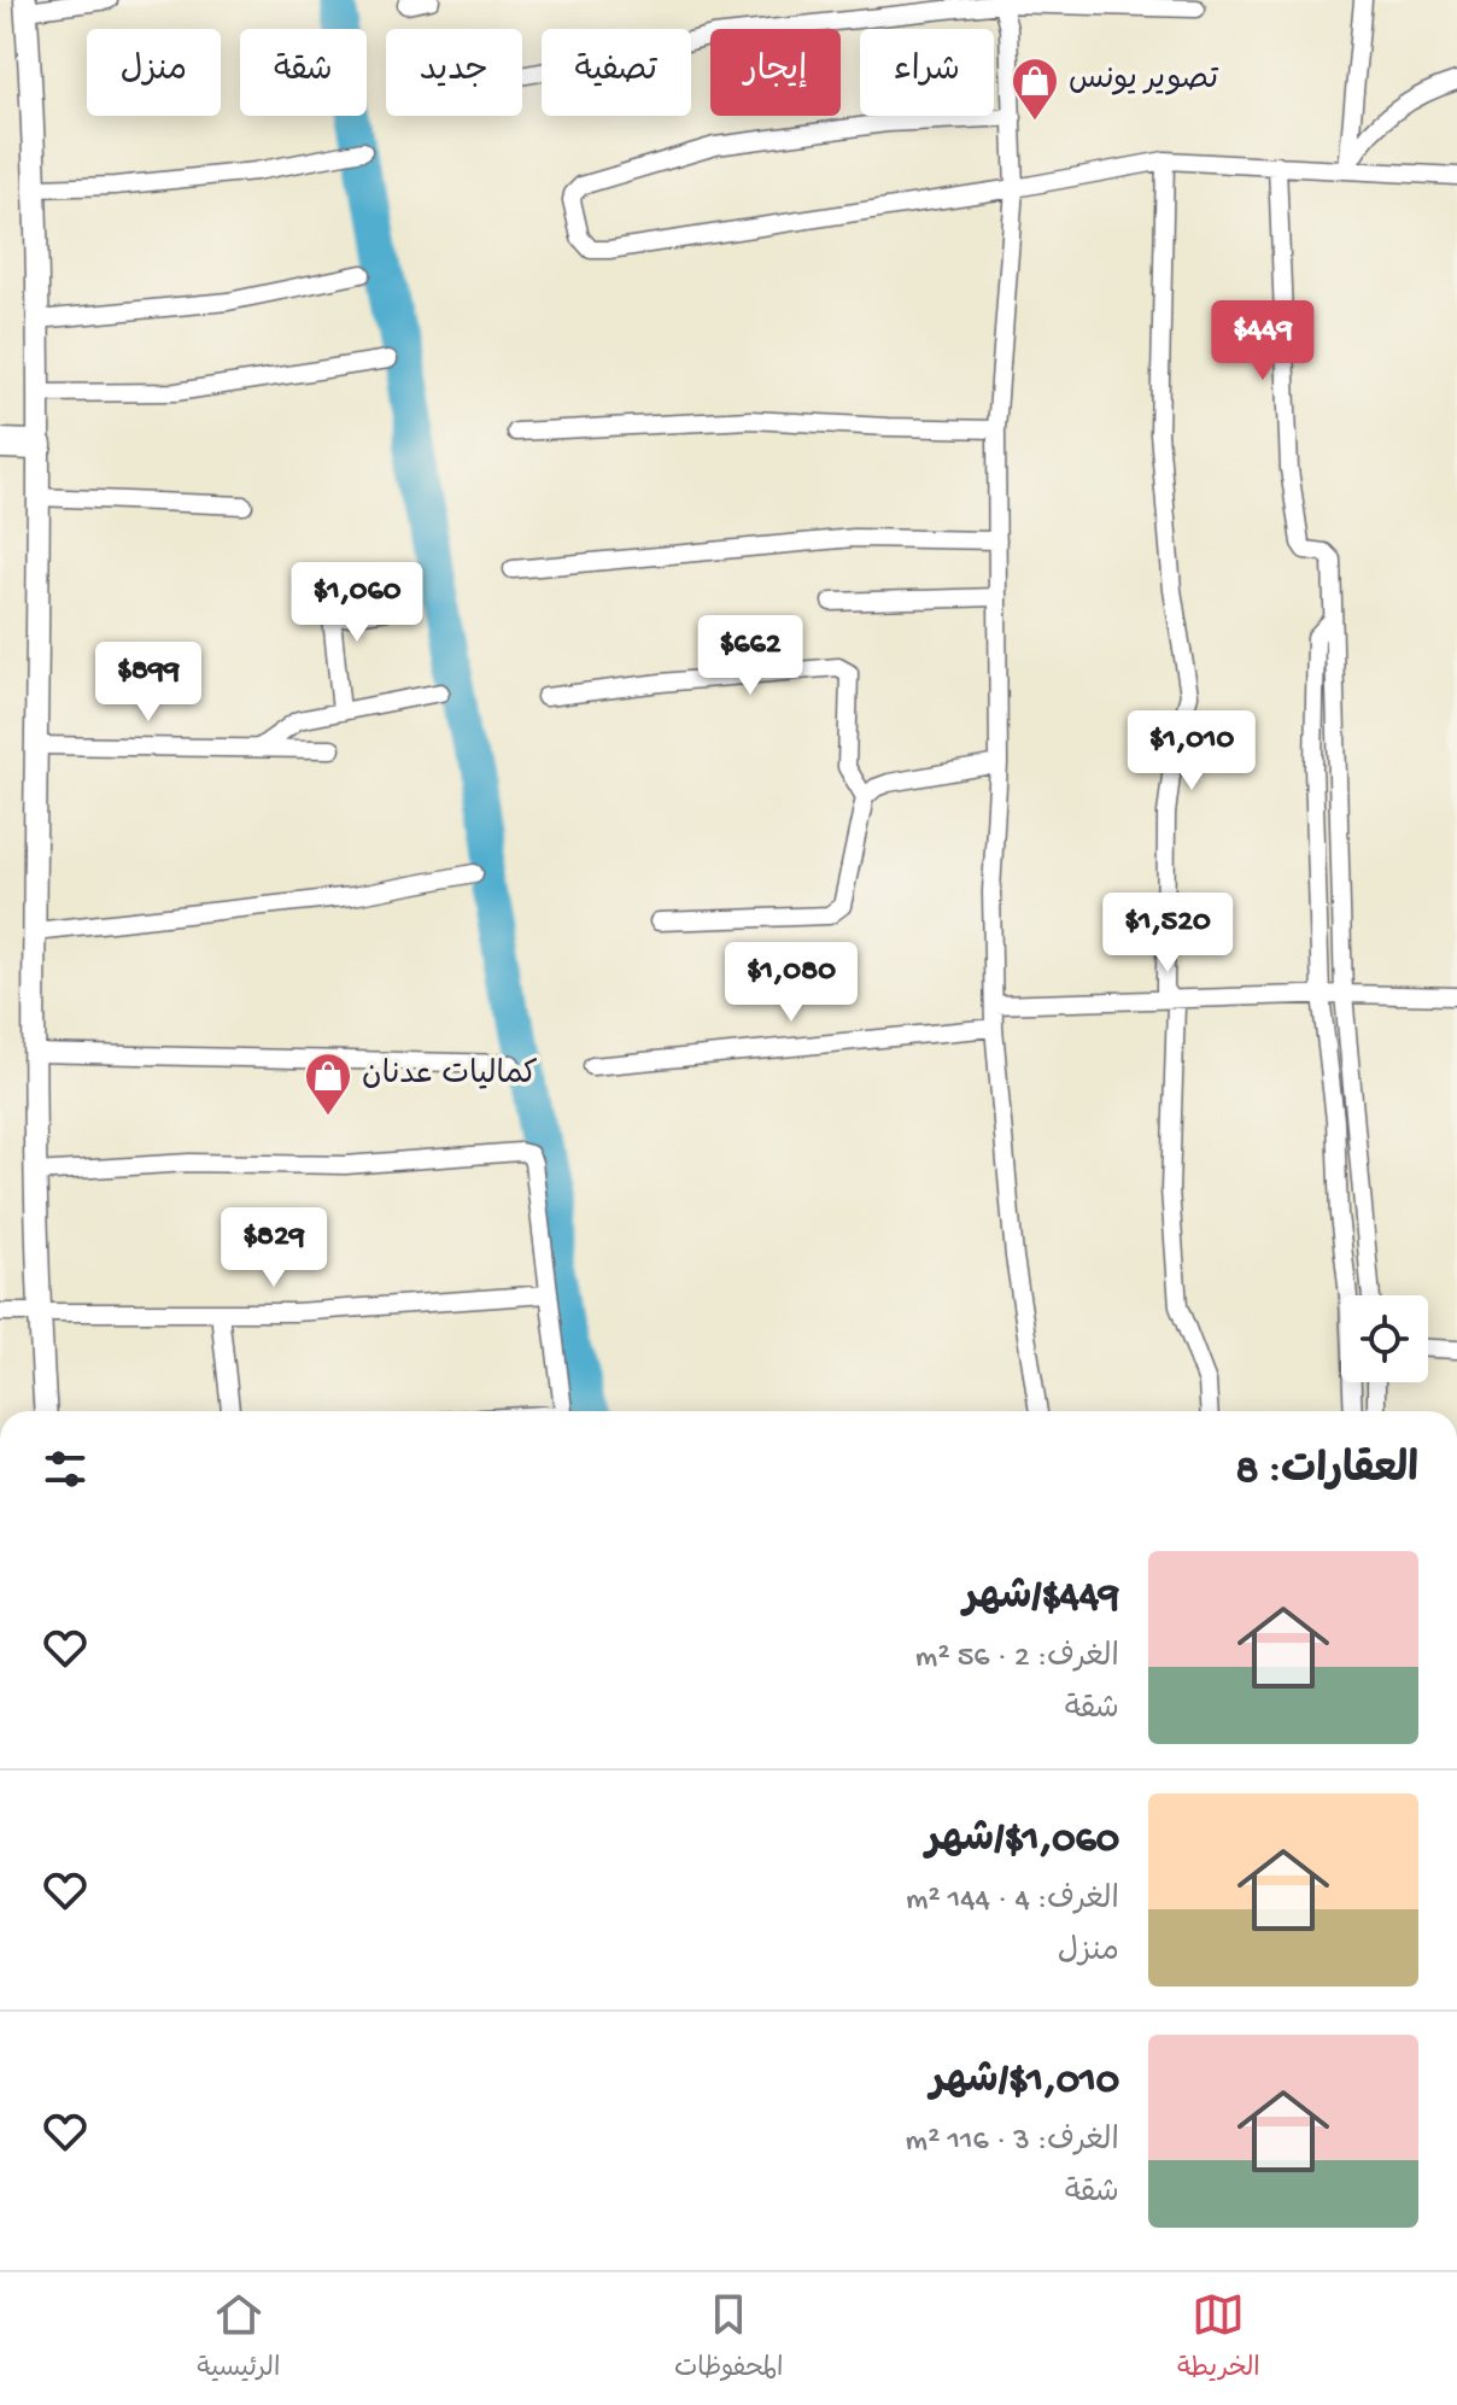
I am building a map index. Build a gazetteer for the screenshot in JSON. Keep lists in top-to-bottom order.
{
  "places": {
    "shop": ["تصوير يونس", "كماليات عدنان"]
  },
  "page": {
    "chip": [
      "شراء",
      "إيجار",
      "تصفية",
      "جديد",
      "شقة",
      "منزل"
    ],
    "price": [
      "$449",
      "$1,060",
      "$662",
      "$899",
      "$1,010",
      "$1,520",
      "$1,080",
      "$829"
    ],
    "heading": "العقارات: 8",
    "list": [
      {
        "name": "$449/شهر",
        "note": "الغرف: 2 · 56 m² · شقة"
      },
      {
        "name": "$1,060/شهر",
        "note": "الغرف: 4 · 144 m² · منزل"
      },
      {
        "name": "$1,010/شهر",
        "note": "الغرف: 3 · 116 m² · شقة"
      }
    ],
    "tabs": ["الخريطة", "المحفوظات", "الرئيسية"]
  }
}
